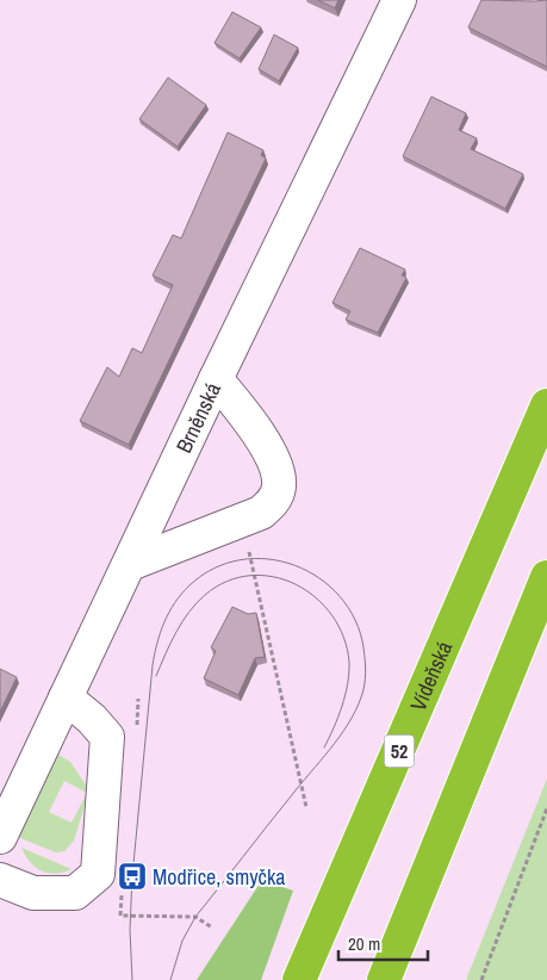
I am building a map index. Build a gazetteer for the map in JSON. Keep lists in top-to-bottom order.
{
  "streets": {
    "highway": ["Vídeňská", "52"],
    "street": ["Brněnská"]
  },
  "places": {
    "bus stop": ["Modřice, smyčka"]
  },
  "scale_bar": "20 m"
}
